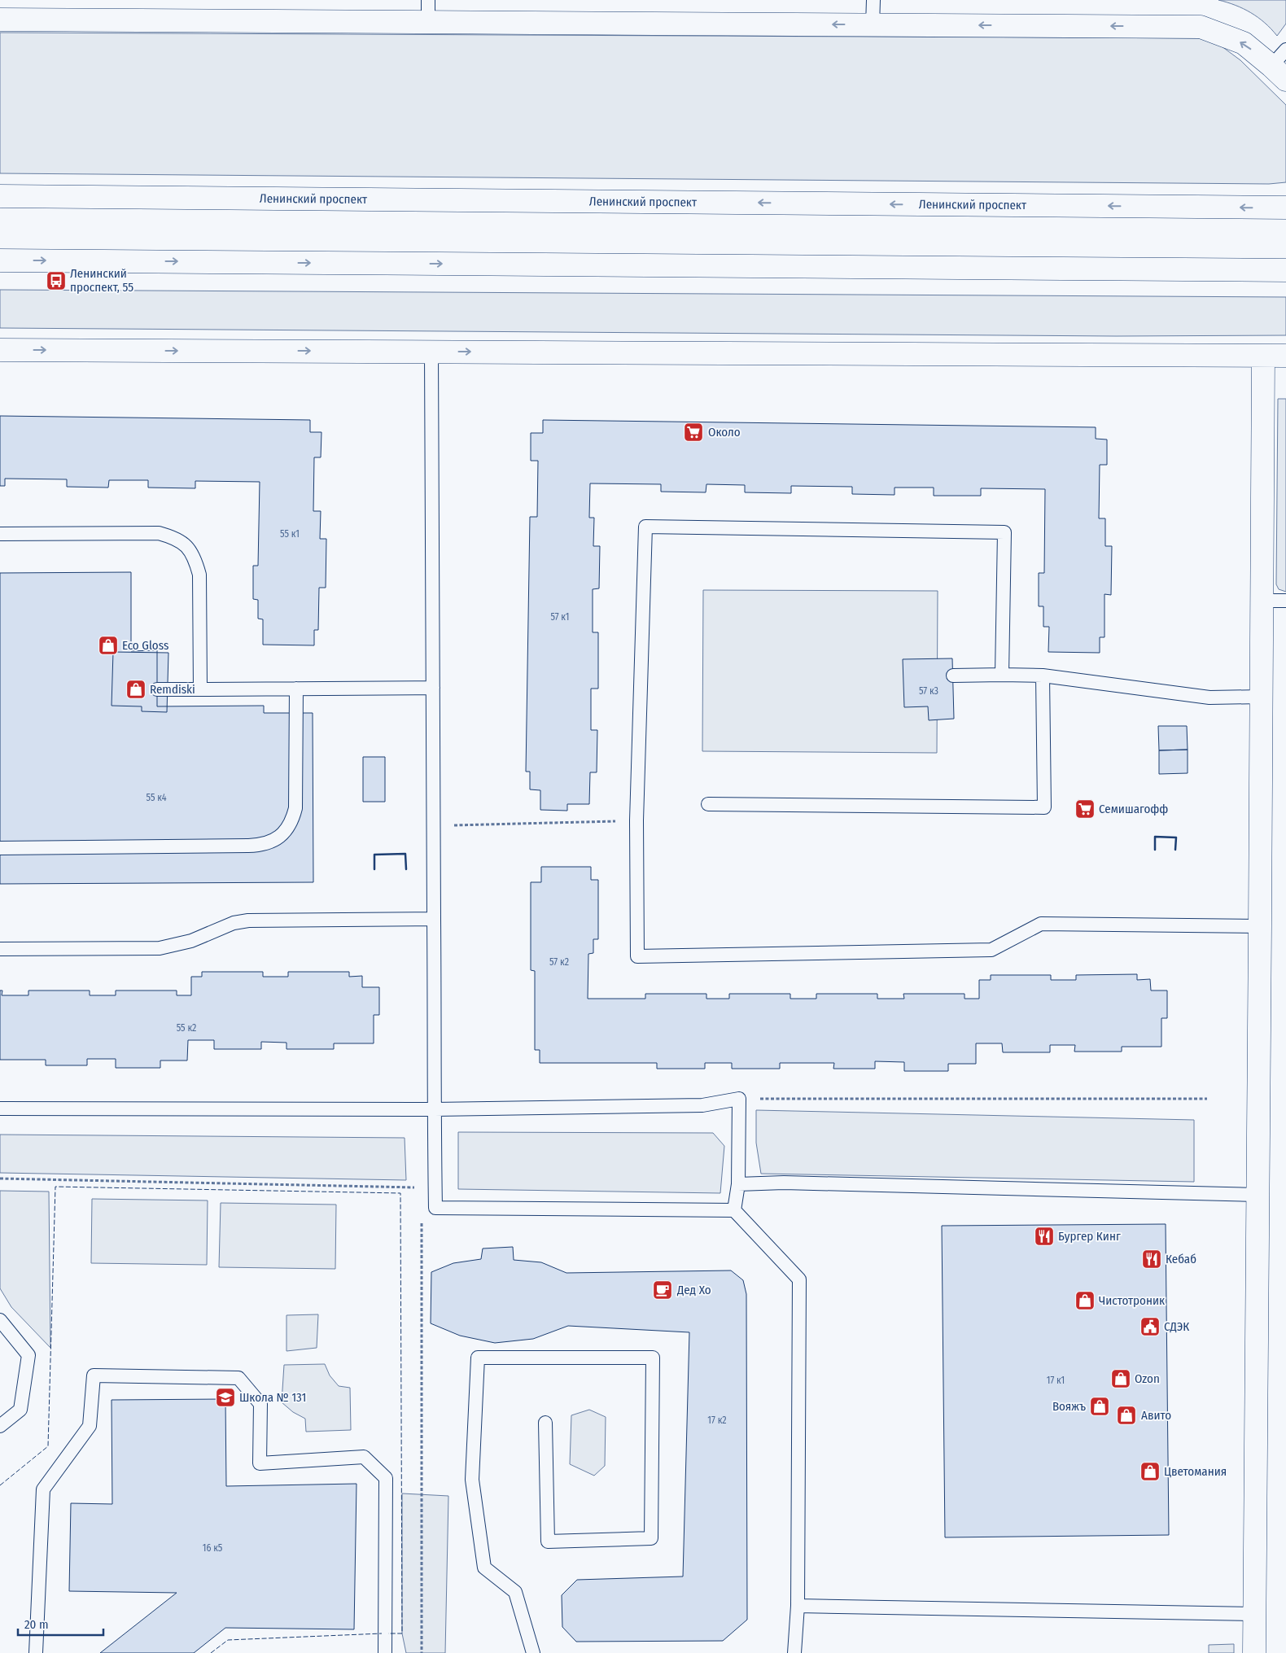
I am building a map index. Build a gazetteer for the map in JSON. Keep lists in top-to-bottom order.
{
  "streets": {
    "street": ["Ленинский проспект"]
  },
  "places": {
    "bus stop": ["Ленинский проспект, 55"],
    "supermarket": ["Около", "Семишагофф"],
    "shop": [
      "Eco Gloss",
      "Remdiski",
      "Чистотроник",
      "Ozon",
      "Вояжъ",
      "Авито",
      "Цветомания"
    ],
    "restaurant": ["Бургер Кинг", "Кебаб"],
    "cafe": ["Дед Хо"],
    "public building": ["СДЭК"],
    "school or university": ["Школа № 131"]
  },
  "house_numbers": [
    "55 к1",
    "57 к1",
    "57 к3",
    "55 к4",
    "57 к2",
    "55 к2",
    "17 к1",
    "17 к2",
    "16 к5"
  ],
  "scale_bar": "20 m"
}
